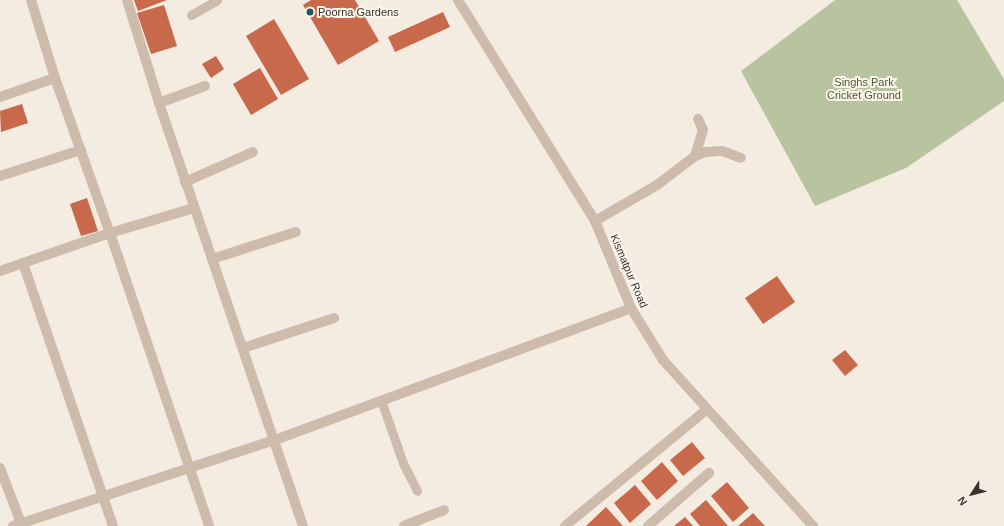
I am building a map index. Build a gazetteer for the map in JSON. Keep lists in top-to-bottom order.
{
  "streets": {
    "street": ["Kismatpur Road"]
  },
  "parks": ["Singhs Park Cricket Ground"],
  "places": ["Poorna Gardens"],
  "north": "bottom left"
}
